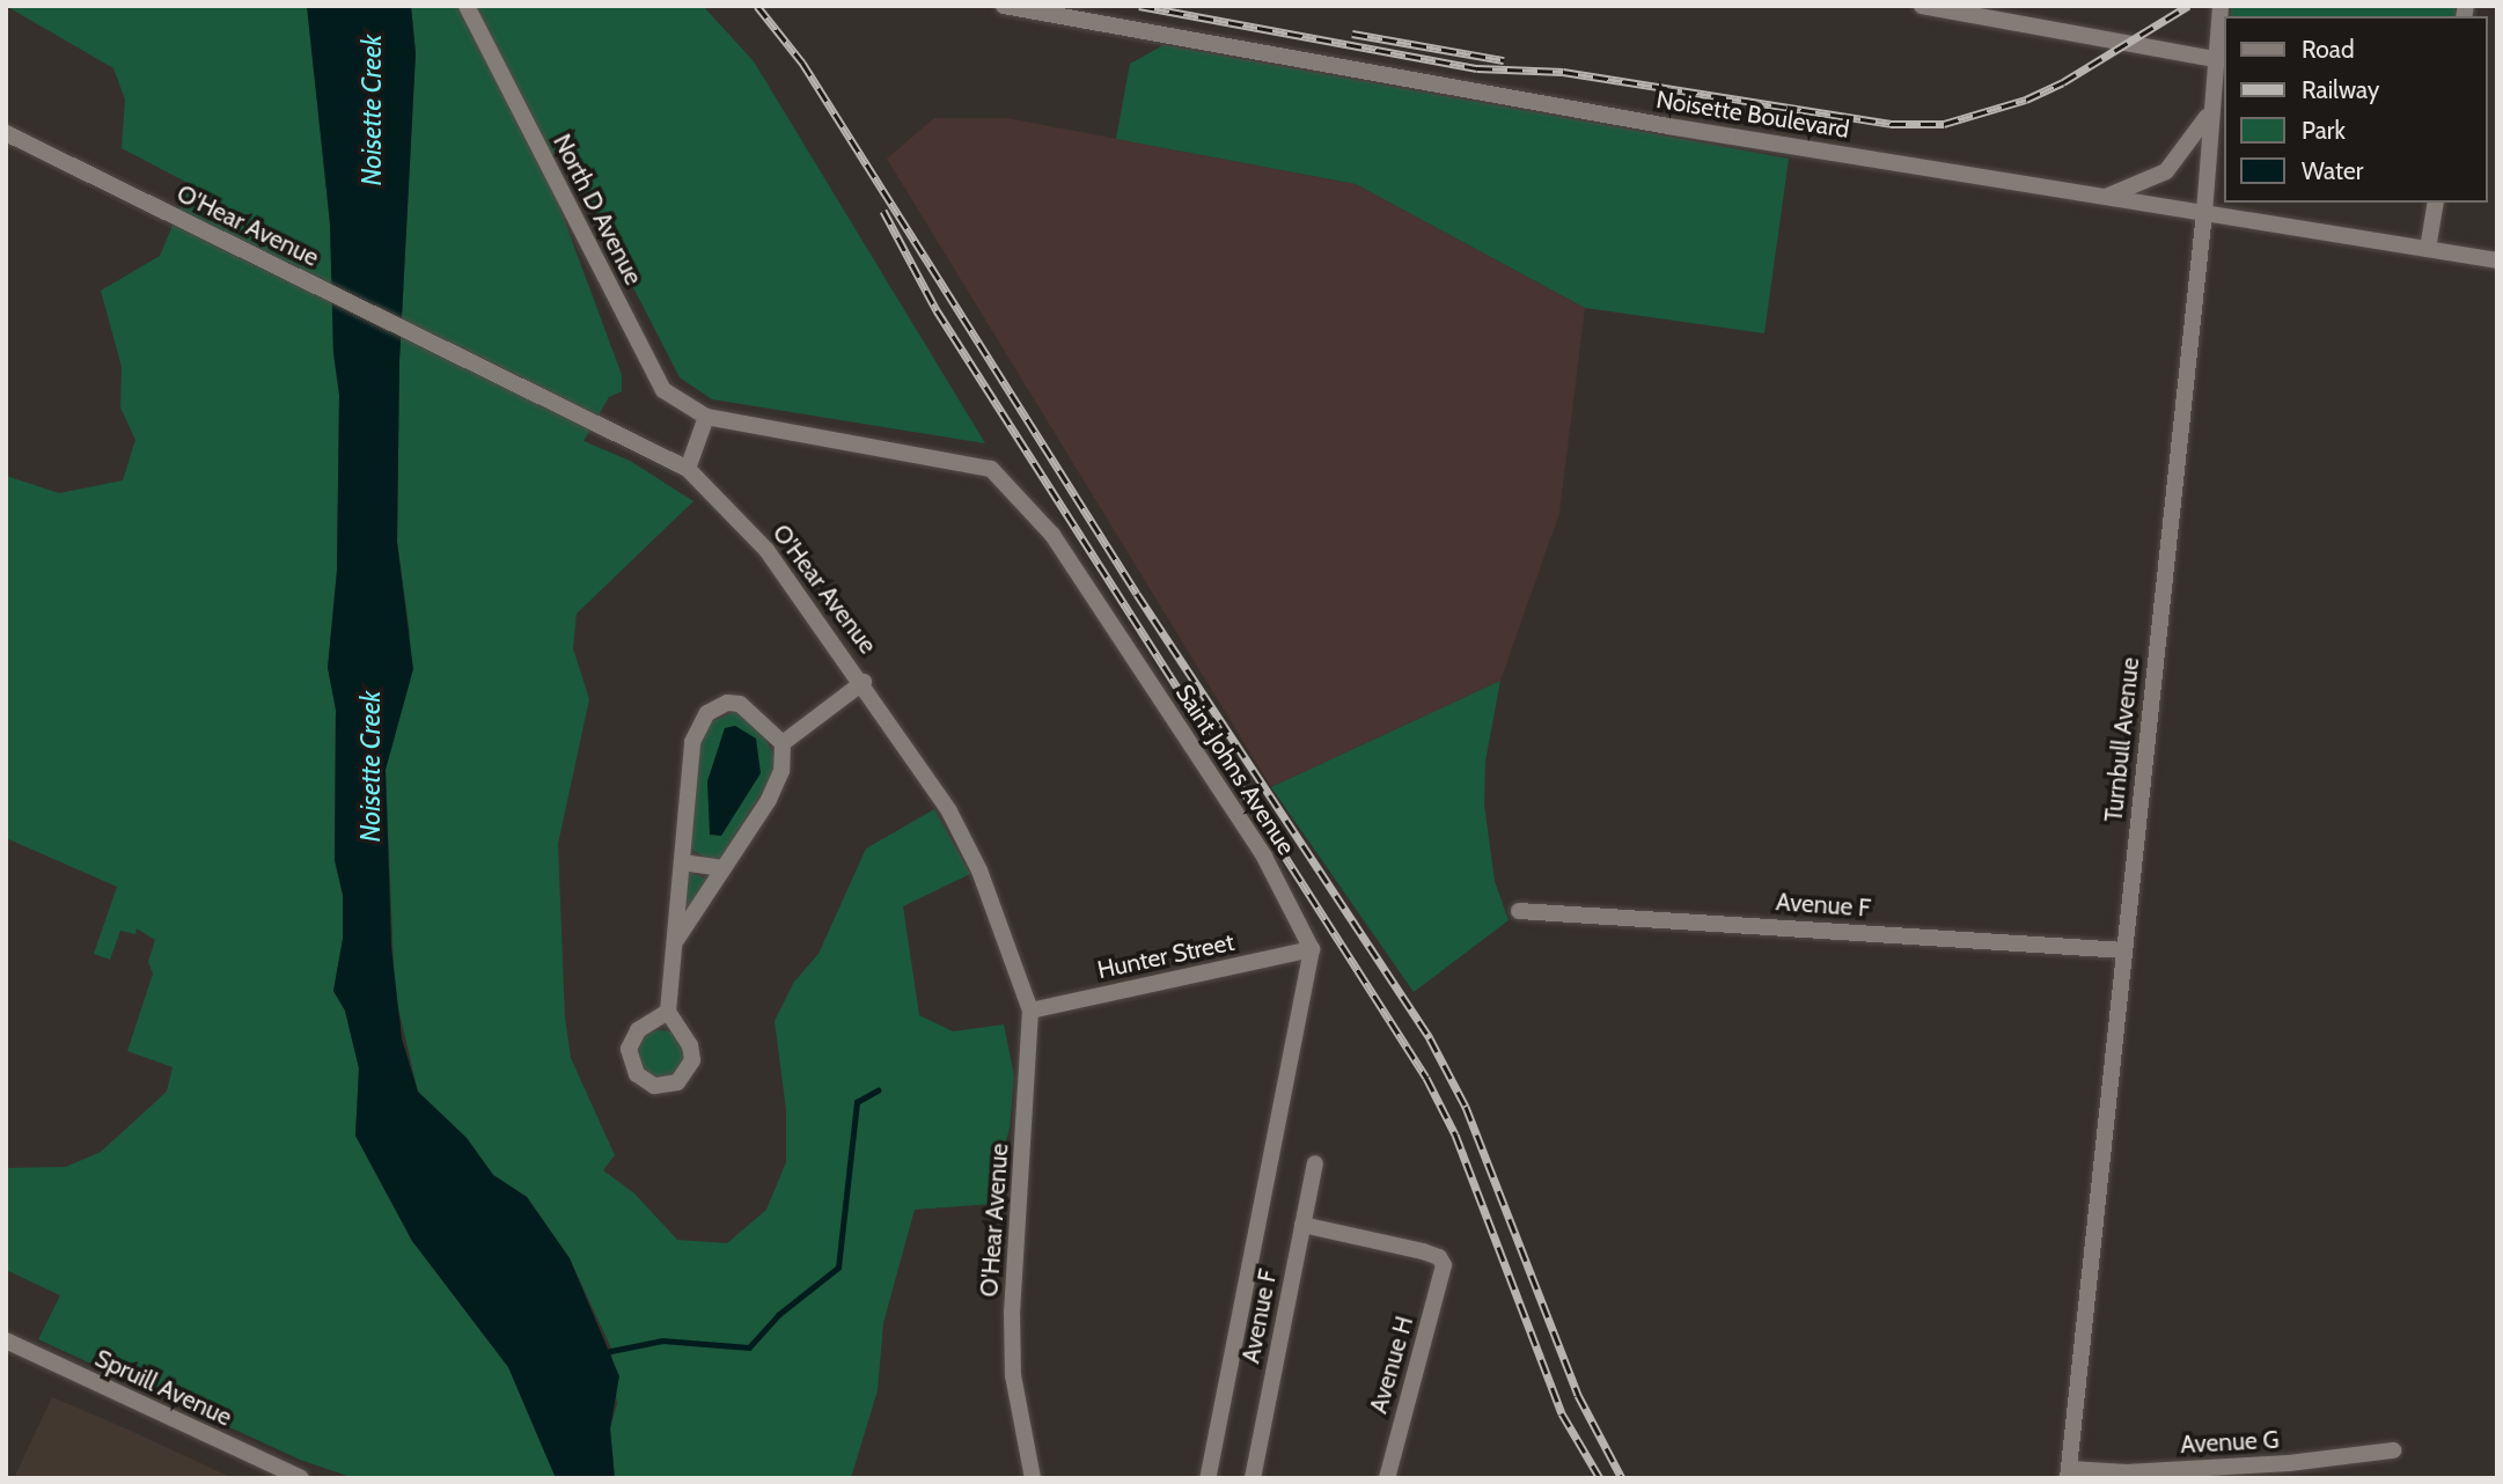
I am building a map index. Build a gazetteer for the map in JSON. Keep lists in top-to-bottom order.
{
  "streets": {
    "street": [
      "Noisette Boulevard",
      "North D Avenue",
      "O'Hear Avenue",
      "Turnbull Avenue",
      "Saint Johns Avenue",
      "Avenue F",
      "Hunter Street",
      "Avenue H",
      "Spruill Avenue",
      "Avenue G"
    ]
  },
  "crossings": [
    ["Noisette Boulevard", "Turnbull Avenue"],
    ["North D Avenue", "Saint Johns Avenue"],
    ["O'Hear Avenue", "Hunter Street"],
    ["Turnbull Avenue", "Avenue F"],
    ["Turnbull Avenue", "Avenue G"],
    ["Saint Johns Avenue", "Hunter Street"],
    ["Avenue F", "Avenue H"]
  ],
  "water": ["Noisette Creek"],
  "legend": [
    "Road",
    "Railway",
    "Park",
    "Water"
  ]
}
